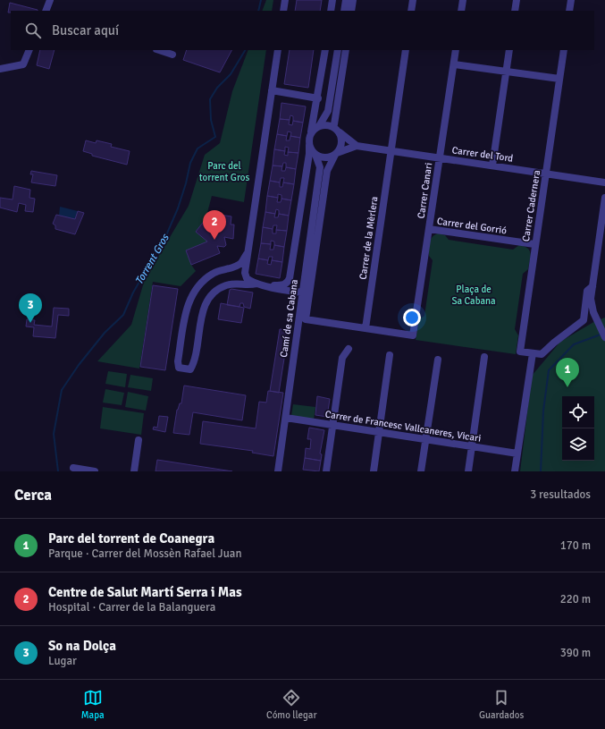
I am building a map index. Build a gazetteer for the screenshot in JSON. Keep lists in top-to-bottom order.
{
  "streets": {
    "street": [
      "Carrer del Tord",
      "Carrer Canari",
      "Carrer Cadernera",
      "Carrer del Gorrió",
      "Carrer de la Mèrlera",
      "Camí de sa Cabana",
      "Carrer de Francesc Vallcaneres, Vicari"
    ]
  },
  "crossings": [
    ["Carrer del Tord", "Carrer Canari"],
    ["Carrer del Tord", "Carrer Cadernera"],
    ["Carrer del Tord", "Carrer de la Mèrlera"],
    ["Carrer Canari", "Carrer del Gorrió"],
    ["Carrer Canari", "Carrer de la Mèrlera"],
    ["Carrer Cadernera", "Carrer del Gorrió"],
    ["Camí de sa Cabana", "Carrer de Francesc Vallcaneres, Vicari"]
  ],
  "water": ["Torrent Gros"],
  "parks": ["Parc del torrent Gros", "Plaça de Sa Cabana"],
  "page": {
    "search": "Buscar aquí",
    "pins": ["2", "3", "1"],
    "heading": ["Cerca", "3 resultados"],
    "list": [
      {
        "mark": "1",
        "name": "Parc del torrent de Coanegra",
        "note": "Parque · Carrer del Mossèn Rafael Juan",
        "value": "170 m"
      },
      {
        "mark": "2",
        "name": "Centre de Salut Martí Serra i Mas",
        "note": "Hospital · Carrer de la Balanguera",
        "value": "220 m"
      },
      {
        "mark": "3",
        "name": "So na Dolça",
        "note": "Lugar",
        "value": "390 m"
      }
    ],
    "nav": ["Mapa", "Cómo llegar", "Guardados"]
  }
}
